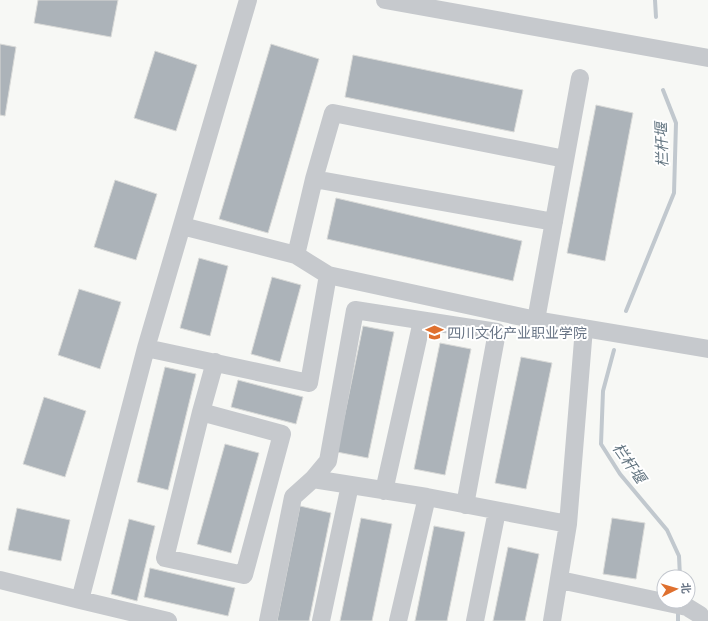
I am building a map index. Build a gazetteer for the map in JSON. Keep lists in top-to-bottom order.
{
  "water": ["栏杆堰"],
  "places": {
    "school or university": ["四川文化产业职业学院"]
  },
  "north": "right"
}
